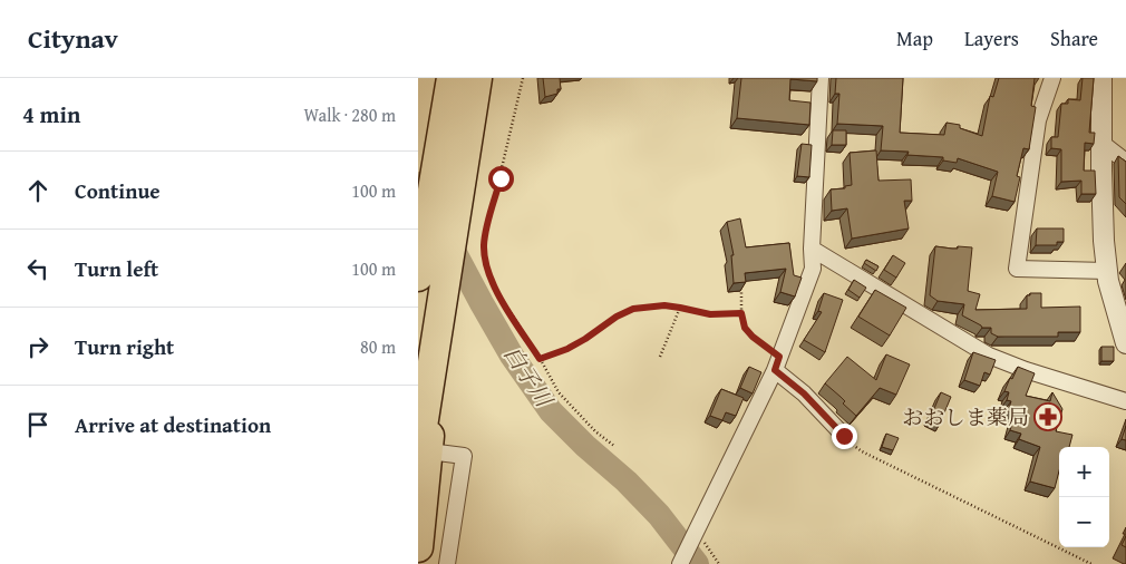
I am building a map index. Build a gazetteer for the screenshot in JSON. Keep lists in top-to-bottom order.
{
  "water": ["白子川"],
  "places": {
    "pharmacy": ["おおしま薬局"]
  },
  "page": {
    "header": "Citynav",
    "nav": ["Map", "Layers", "Share"],
    "heading": ["4 min", "Walk · 280 m"],
    "list": [
      ["Continue", "100 m"],
      ["Turn left", "100 m"],
      ["Turn right", "80 m"],
      "Arrive at destination"
    ],
    "map_buttons": ["+", "−"]
  }
}
